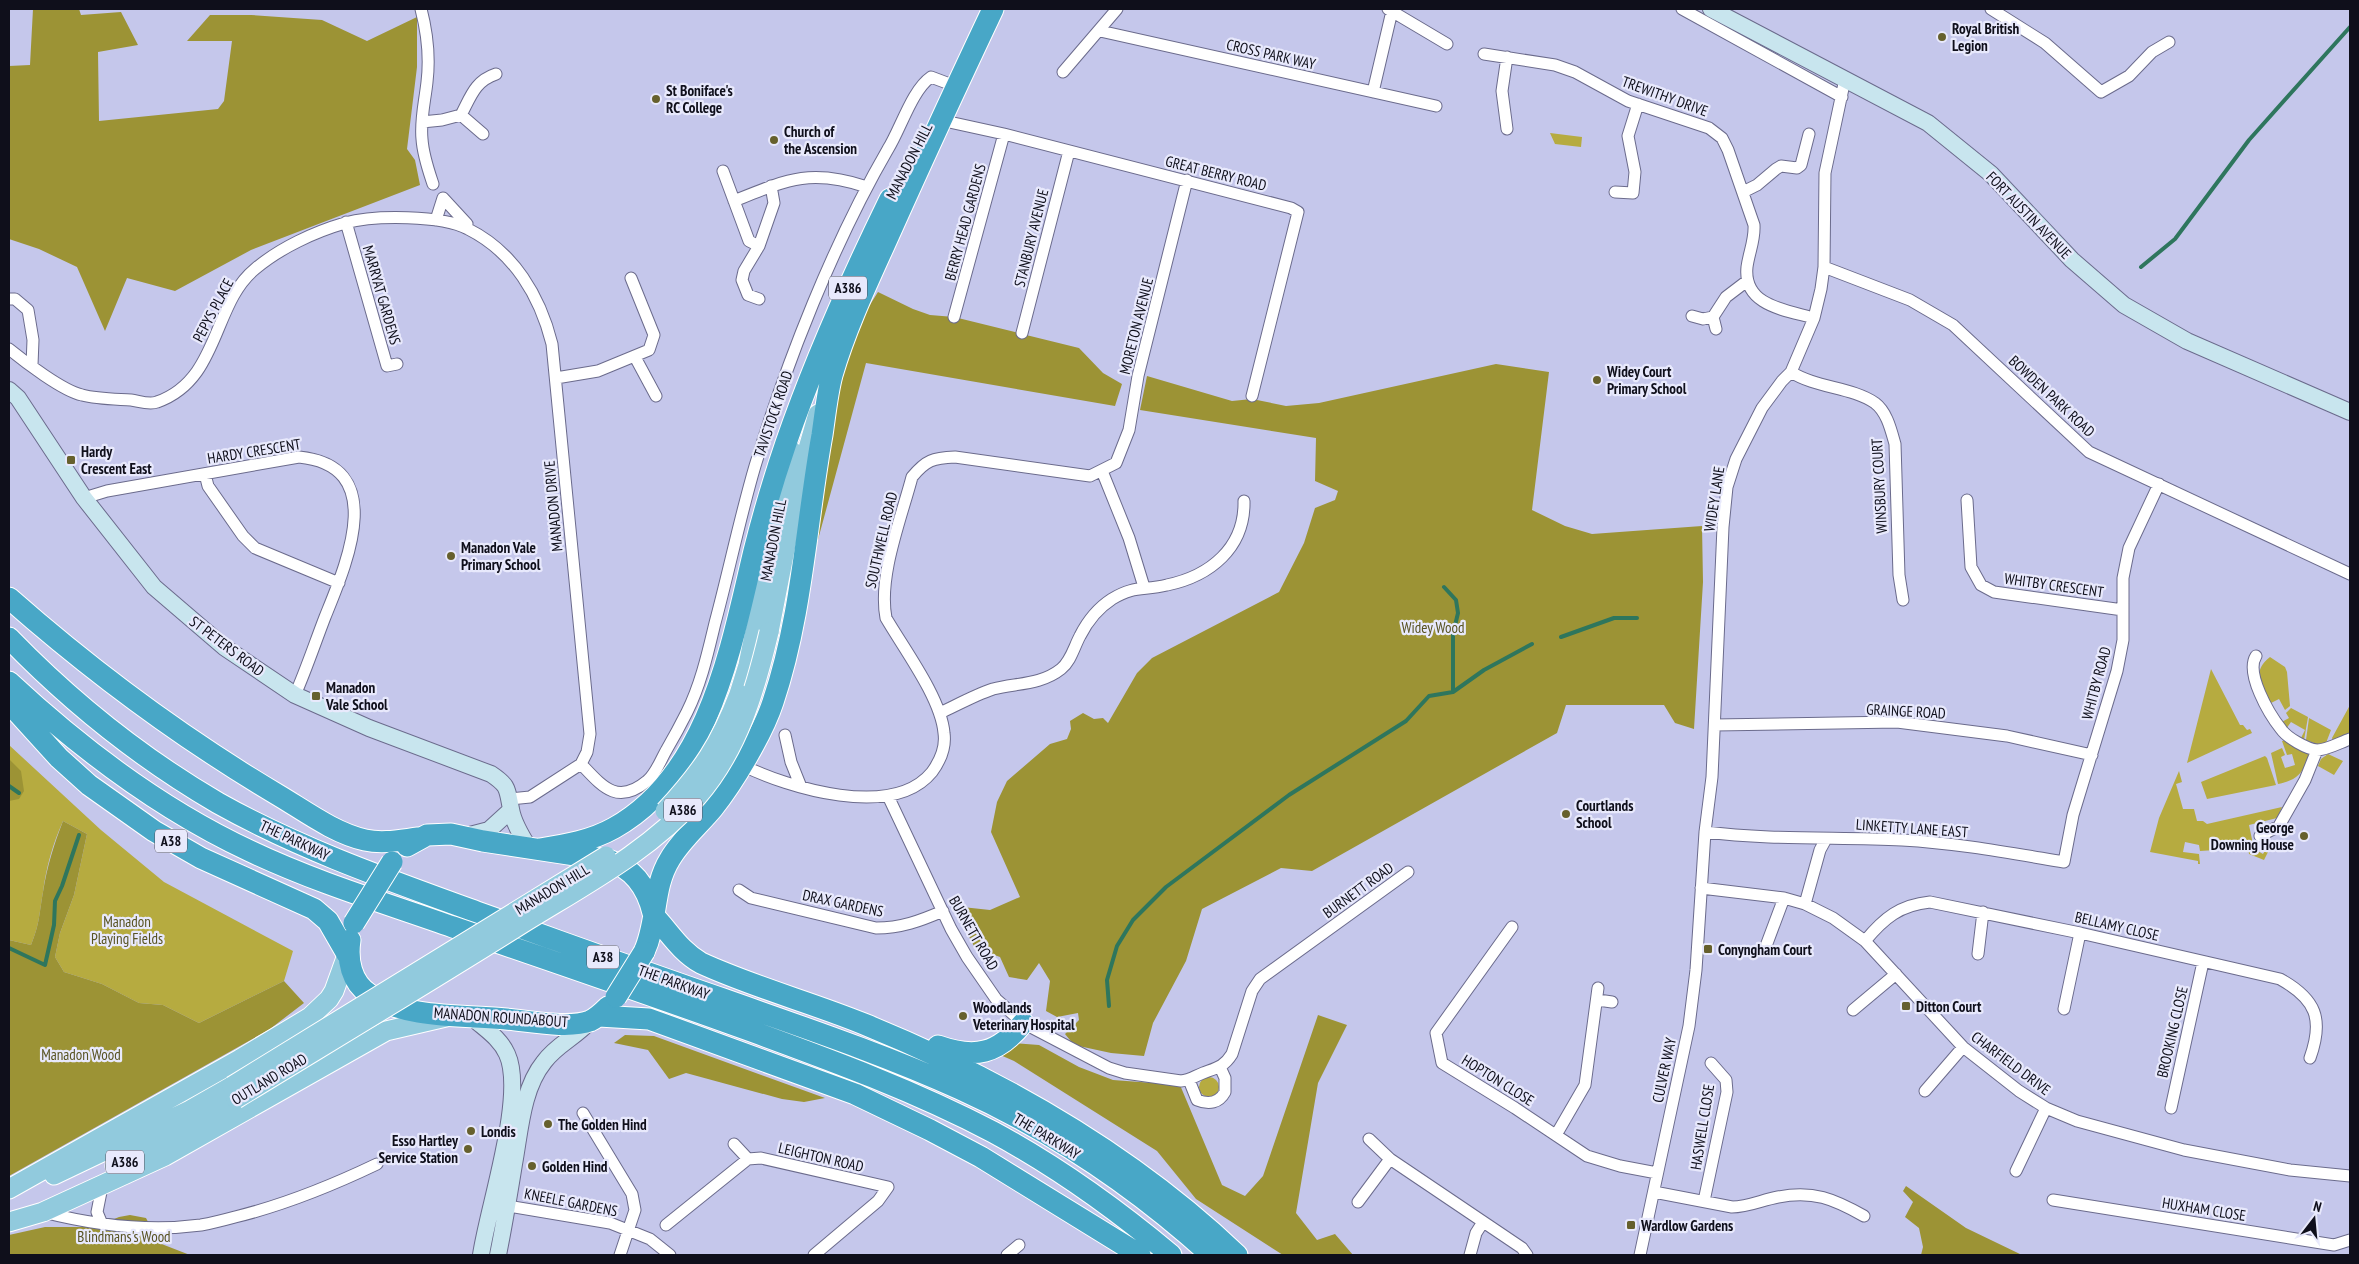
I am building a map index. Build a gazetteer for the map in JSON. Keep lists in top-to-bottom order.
{
  "streets": {
    "highway": [
      "MANADON HILL",
      "A386",
      "THE PARKWAY",
      "A38",
      "MANADON ROUNDABOUT"
    ],
    "main road": ["FORT AUSTIN AVENUE", "ST PETERS ROAD", "OUTLAND ROAD"],
    "street": [
      "CROSS PARK WAY",
      "TREWITHY DRIVE",
      "GREAT BERRY ROAD",
      "BERRY HEAD GARDENS",
      "STANBURY AVENUE",
      "MARRYAT GARDENS",
      "PEPYS PLACE",
      "MORETON AVENUE",
      "BOWDEN PARK ROAD",
      "TAVISTOCK ROAD",
      "HARDY CRESCENT",
      "WINSBURY COURT",
      "WIDEY LANE",
      "MANADON DRIVE",
      "SOUTHWELL ROAD",
      "WHITBY CRESCENT",
      "WHITBY ROAD",
      "GRAINGE ROAD",
      "LINKETTY LANE EAST",
      "BURNETT ROAD",
      "DRAX GARDENS",
      "BELLAMY CLOSE",
      "BROOKING CLOSE",
      "CHARFIELD DRIVE",
      "CULVER WAY",
      "HOPTON CLOSE",
      "HASWELL CLOSE",
      "LEIGHTON ROAD",
      "KNEELE GARDENS",
      "HUXHAM CLOSE"
    ]
  },
  "crossings": [
    ["MANADON HILL", "GREAT BERRY ROAD"],
    ["MANADON HILL", "A386"],
    ["MANADON HILL", "TAVISTOCK ROAD"],
    ["MANADON HILL", "OUTLAND ROAD"],
    ["GREAT BERRY ROAD", "BERRY HEAD GARDENS"],
    ["GREAT BERRY ROAD", "STANBURY AVENUE"],
    ["GREAT BERRY ROAD", "MORETON AVENUE"],
    ["FORT AUSTIN AVENUE", "WIDEY LANE"],
    ["A386", "TAVISTOCK ROAD"],
    ["MARRYAT GARDENS", "PEPYS PLACE"],
    ["PEPYS PLACE", "MANADON DRIVE"],
    ["MORETON AVENUE", "SOUTHWELL ROAD"],
    ["BOWDEN PARK ROAD", "WIDEY LANE"],
    ["BOWDEN PARK ROAD", "WHITBY ROAD"],
    ["TAVISTOCK ROAD", "MANADON DRIVE"],
    ["HARDY CRESCENT", "ST PETERS ROAD"],
    ["WINSBURY COURT", "WIDEY LANE"],
    ["WIDEY LANE", "GRAINGE ROAD"],
    ["WIDEY LANE", "LINKETTY LANE EAST"],
    ["WIDEY LANE", "CHARFIELD DRIVE"],
    ["WIDEY LANE", "CULVER WAY"],
    ["SOUTHWELL ROAD", "BURNETT ROAD"],
    ["WHITBY CRESCENT", "WHITBY ROAD"],
    ["ST PETERS ROAD", "MANADON ROUNDABOUT"],
    ["WHITBY ROAD", "GRAINGE ROAD"],
    ["WHITBY ROAD", "LINKETTY LANE EAST"],
    ["A38", "MANADON ROUNDABOUT"],
    ["BURNETT ROAD", "DRAX GARDENS"],
    ["BELLAMY CLOSE", "BROOKING CLOSE"],
    ["BELLAMY CLOSE", "CHARFIELD DRIVE"],
    ["CHARFIELD DRIVE", "CULVER WAY"],
    ["CULVER WAY", "HOPTON CLOSE"]
  ],
  "parks": [
    "Widey Wood",
    "Manadon Playing Fields",
    "Manadon Wood",
    "Blindmans's Wood"
  ],
  "places": {
    "other": [
      "Royal British Legion",
      "St Boniface's RC College",
      "Church of the Ascension",
      "Widey Court Primary School",
      "Manadon Vale Primary School",
      "Courtlands School",
      "George Downing House",
      "Woodlands Veterinary Hospital",
      "The Golden Hind",
      "Londis",
      "Esso Hartley Service Station",
      "Golden Hind"
    ],
    "transit": [
      "Hardy Crescent East",
      "Manadon Vale School",
      "Conyngham Court",
      "Ditton Court",
      "Wardlow Gardens"
    ]
  },
  "north": "top"
}
